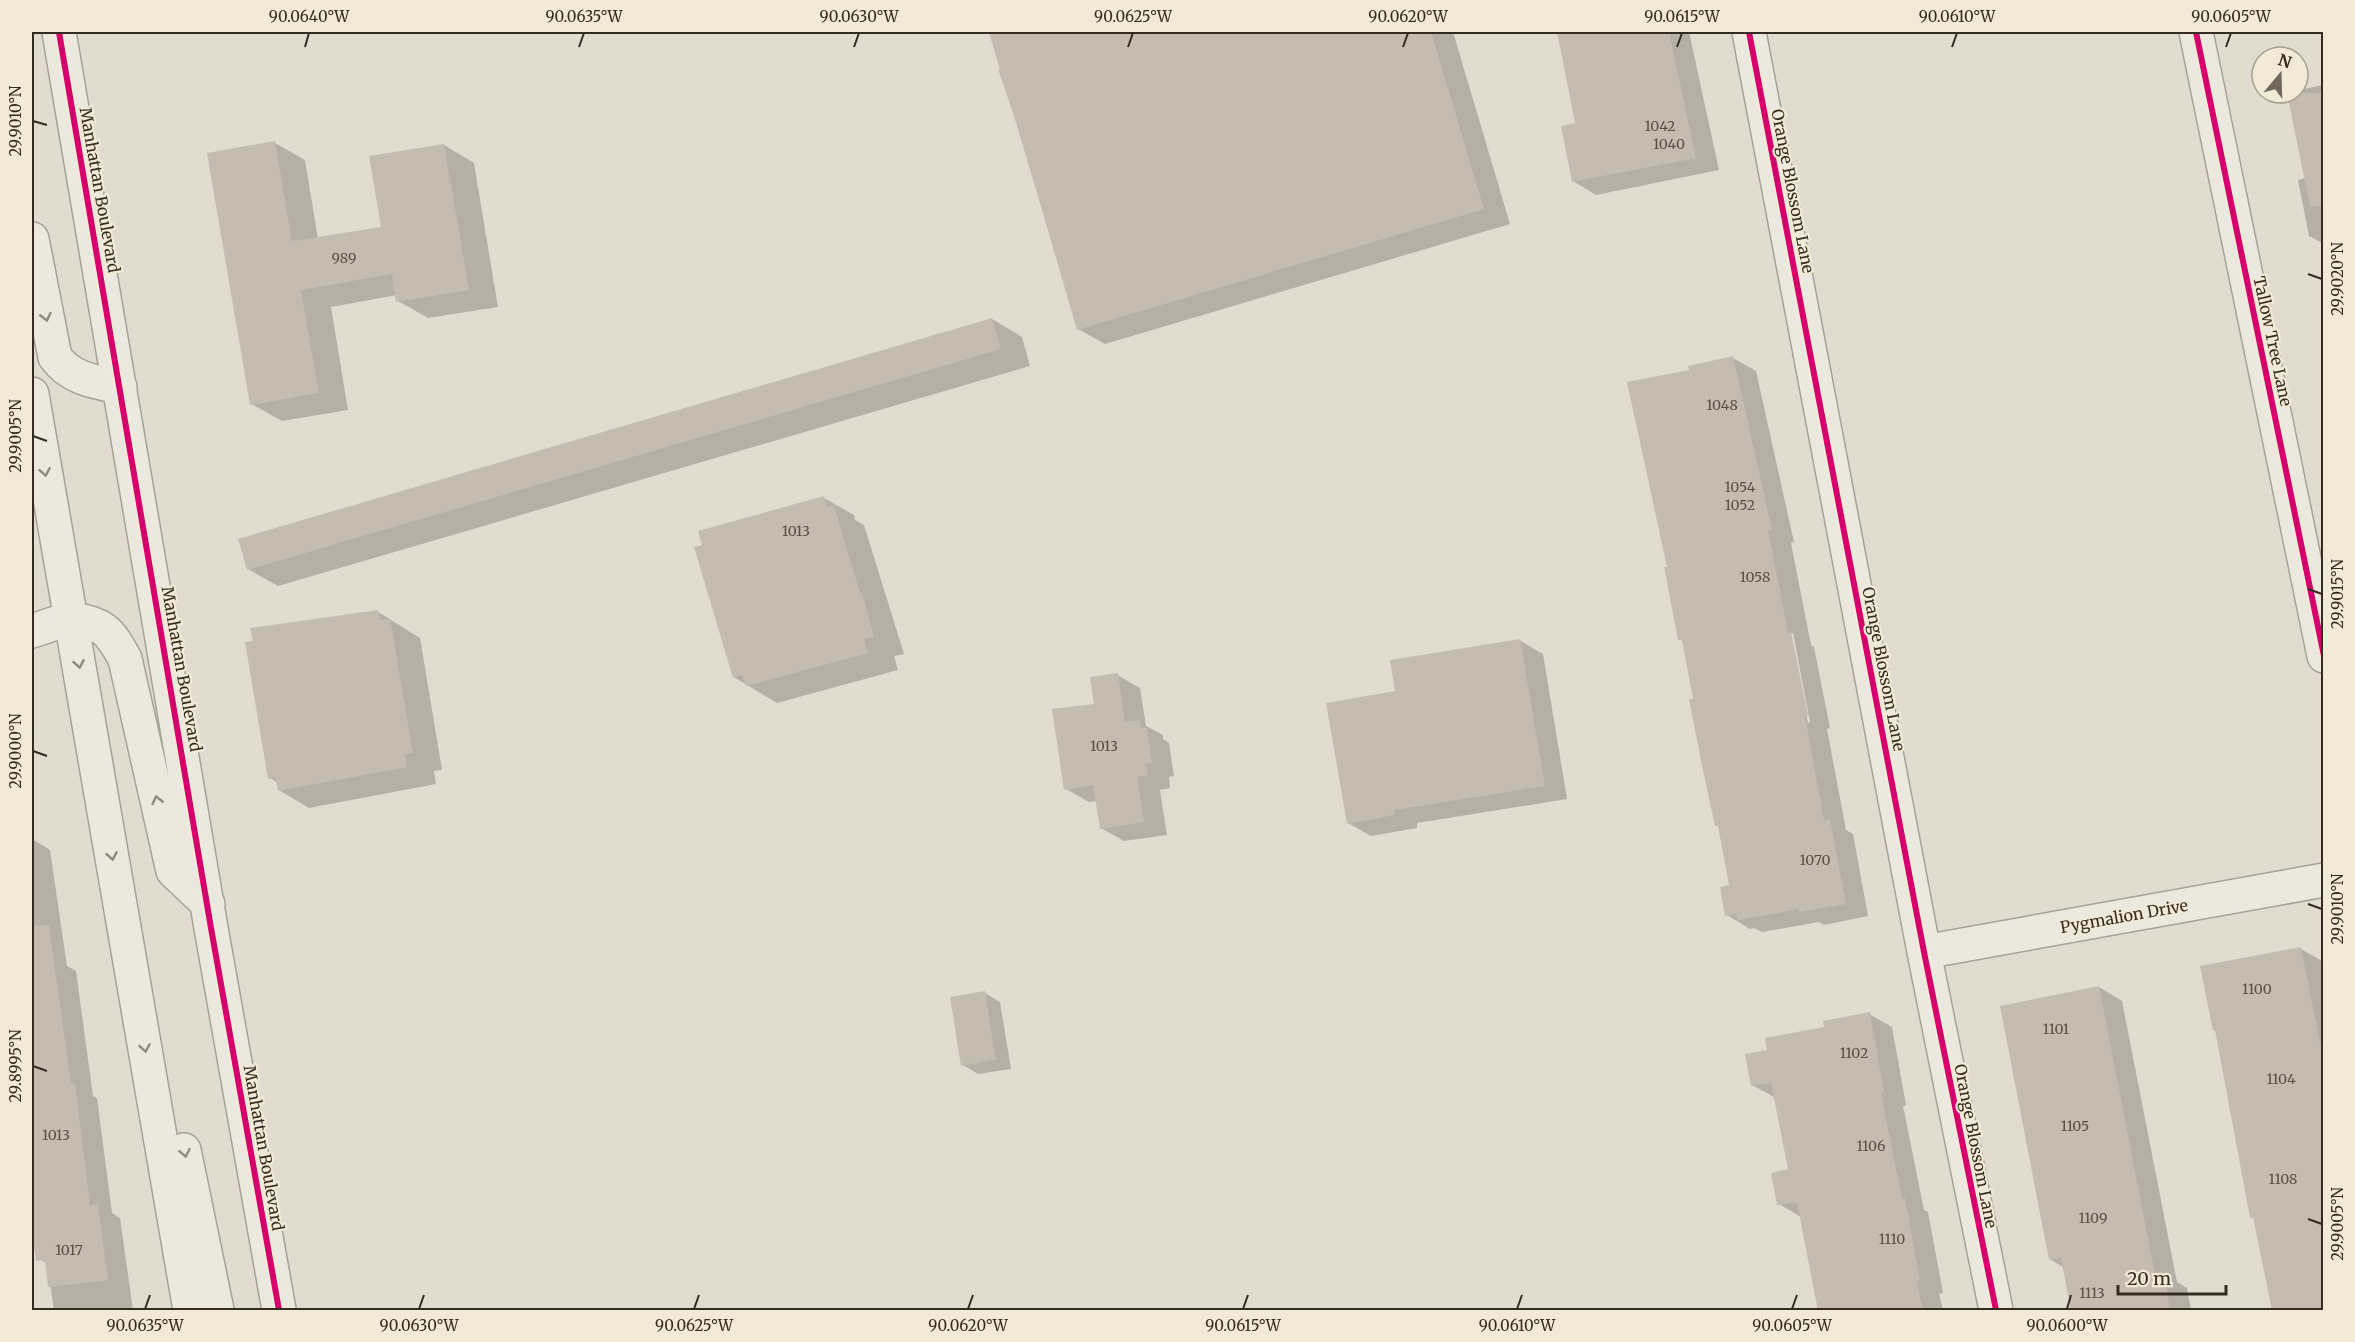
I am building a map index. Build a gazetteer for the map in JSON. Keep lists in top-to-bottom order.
{
  "streets": {
    "street": [
      "Manhattan Boulevard",
      "Orange Blossom Lane",
      "Tallow Tree Lane",
      "Pygmalion Drive"
    ]
  },
  "crossings": [
    ["Orange Blossom Lane", "Pygmalion Drive"]
  ],
  "house_numbers": [
    "1042",
    "1040",
    "989",
    "1048",
    "1054",
    "1052",
    "1013",
    "1058",
    "1013",
    "1070",
    "1100",
    "1101",
    "1102",
    "1104",
    "1105",
    "1013",
    "1106",
    "1108",
    "1109",
    "1110",
    "1017",
    "1113"
  ],
  "scale_bar": "20 m",
  "north": "top",
  "coordinates": [
    "90.0640°W",
    "90.0635°W",
    "90.0630°W",
    "90.0625°W",
    "90.0620°W",
    "90.0615°W",
    "90.0610°W",
    "90.0605°W",
    "29.9010°N",
    "29.9020°N",
    "29.9005°N",
    "29.9015°N",
    "29.9000°N",
    "29.8995°N",
    "90.0600°W"
  ]
}
